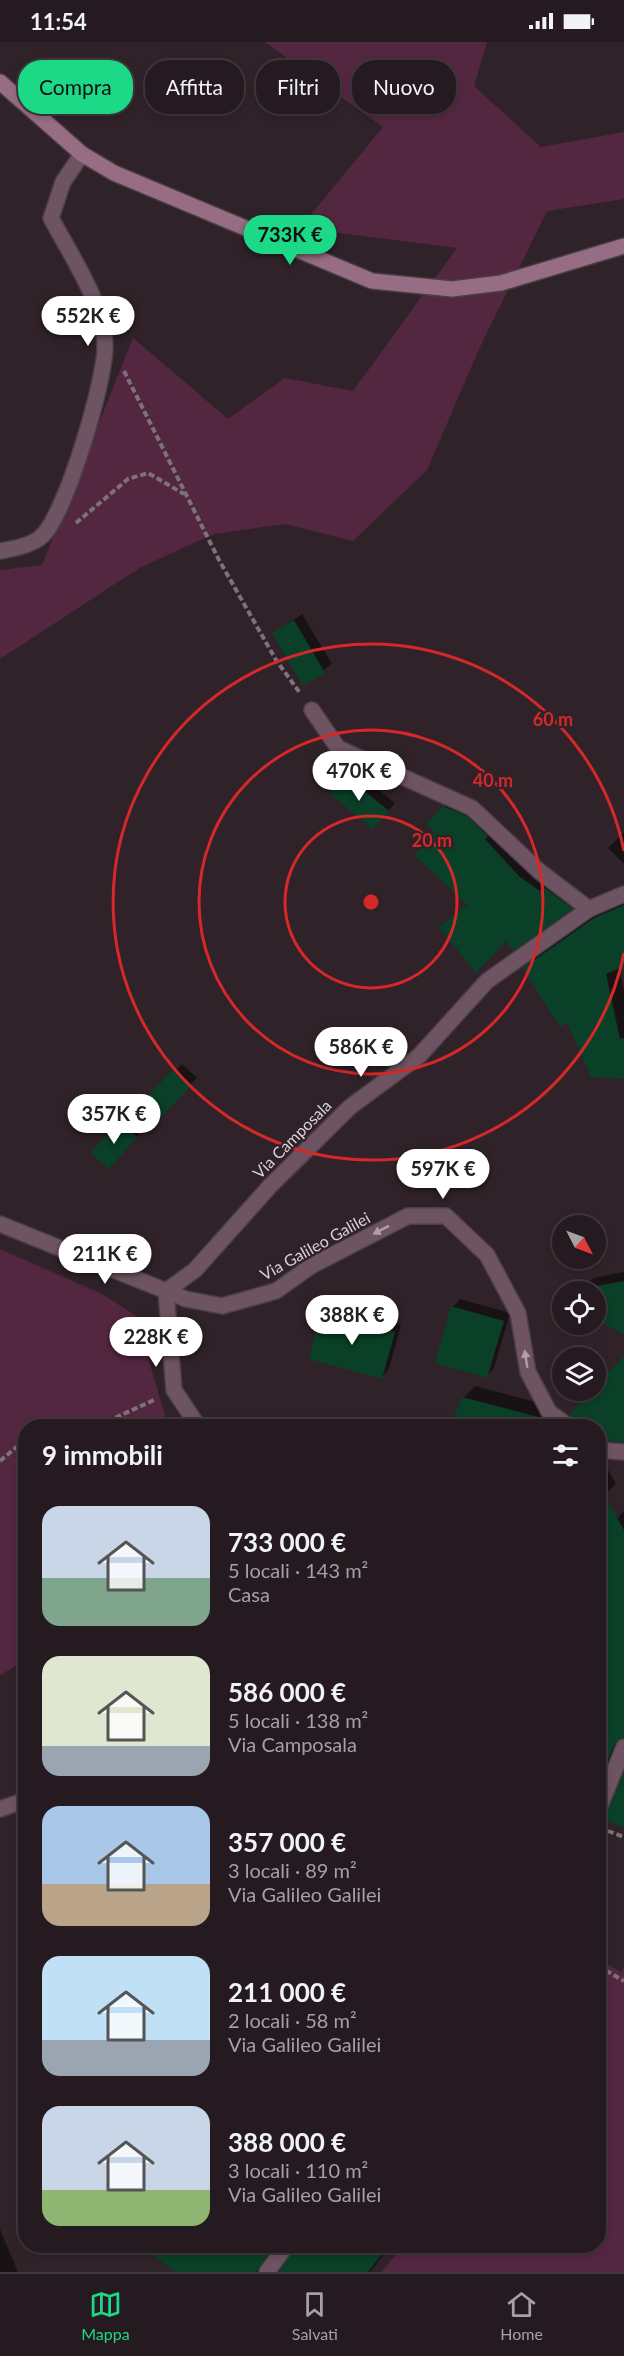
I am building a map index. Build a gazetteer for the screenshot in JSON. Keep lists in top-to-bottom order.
{
  "streets": {
    "street": ["Via Camposala", "Via Galileo Galilei"]
  },
  "crossings": [
    ["Via Camposala", "Via Galileo Galilei"]
  ],
  "north": "bottom right",
  "page": {
    "status": "11:54",
    "chip": [
      "Compra",
      "Affitta",
      "Filtri",
      "Nuovo"
    ],
    "price": [
      "733K €",
      "552K €",
      "470K €",
      "586K €",
      "357K €",
      "597K €",
      "211K €",
      "388K €",
      "228K €"
    ],
    "heading": "9 immobili",
    "list": [
      {
        "name": "733 000 €",
        "note": "5 locali · 143 m² · Casa"
      },
      {
        "name": "586 000 €",
        "note": "5 locali · 138 m² · Via Camposala"
      },
      {
        "name": "357 000 €",
        "note": "3 locali · 89 m² · Via Galileo Galilei"
      },
      {
        "name": "211 000 €",
        "note": "2 locali · 58 m² · Via Galileo Galilei"
      },
      {
        "name": "388 000 €",
        "note": "3 locali · 110 m² · Via Galileo Galilei"
      }
    ],
    "tabs": ["Mappa", "Salvati", "Home"]
  },
  "rings": ["60 m", "40 m", "20 m"]
}
